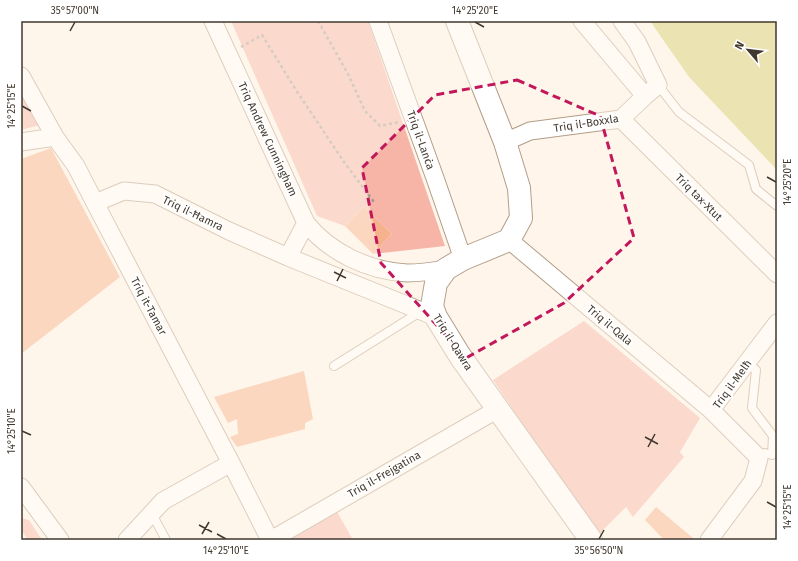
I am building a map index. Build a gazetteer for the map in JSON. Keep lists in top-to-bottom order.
{
  "streets": {
    "street": [
      "Triq il-Boxxla",
      "Triq Andrew Cunningham",
      "Triq il-Lanċa",
      "Triq tax-Xtut",
      "Triq il-Ħamra",
      "Triq it-Tamar",
      "Triq il-Qala",
      "Triq il-Qawra",
      "Triq il-Melħ",
      "Triq il-Frejgatina"
    ]
  },
  "crossings": [
    ["Triq il-Boxxla", "Triq tax-Xtut"],
    ["Triq Andrew Cunningham", "Triq il-Lanċa"],
    ["Triq Andrew Cunningham", "Triq il-Qawra"],
    ["Triq il-Lanċa", "Triq il-Qawra"],
    ["Triq il-Ħamra", "Triq it-Tamar"],
    ["Triq il-Ħamra", "Triq il-Qawra"],
    ["Triq it-Tamar", "Triq il-Frejgatina"],
    ["Triq il-Qala", "Triq il-Melħ"],
    ["Triq il-Qawra", "Triq il-Frejgatina"]
  ],
  "north": "top left",
  "coordinates": [
    "35°57'00\"N",
    "14°25'20\"E",
    "14°25'15\"E",
    "14°25'10\"E",
    "35°56'50\"N"
  ]
}
